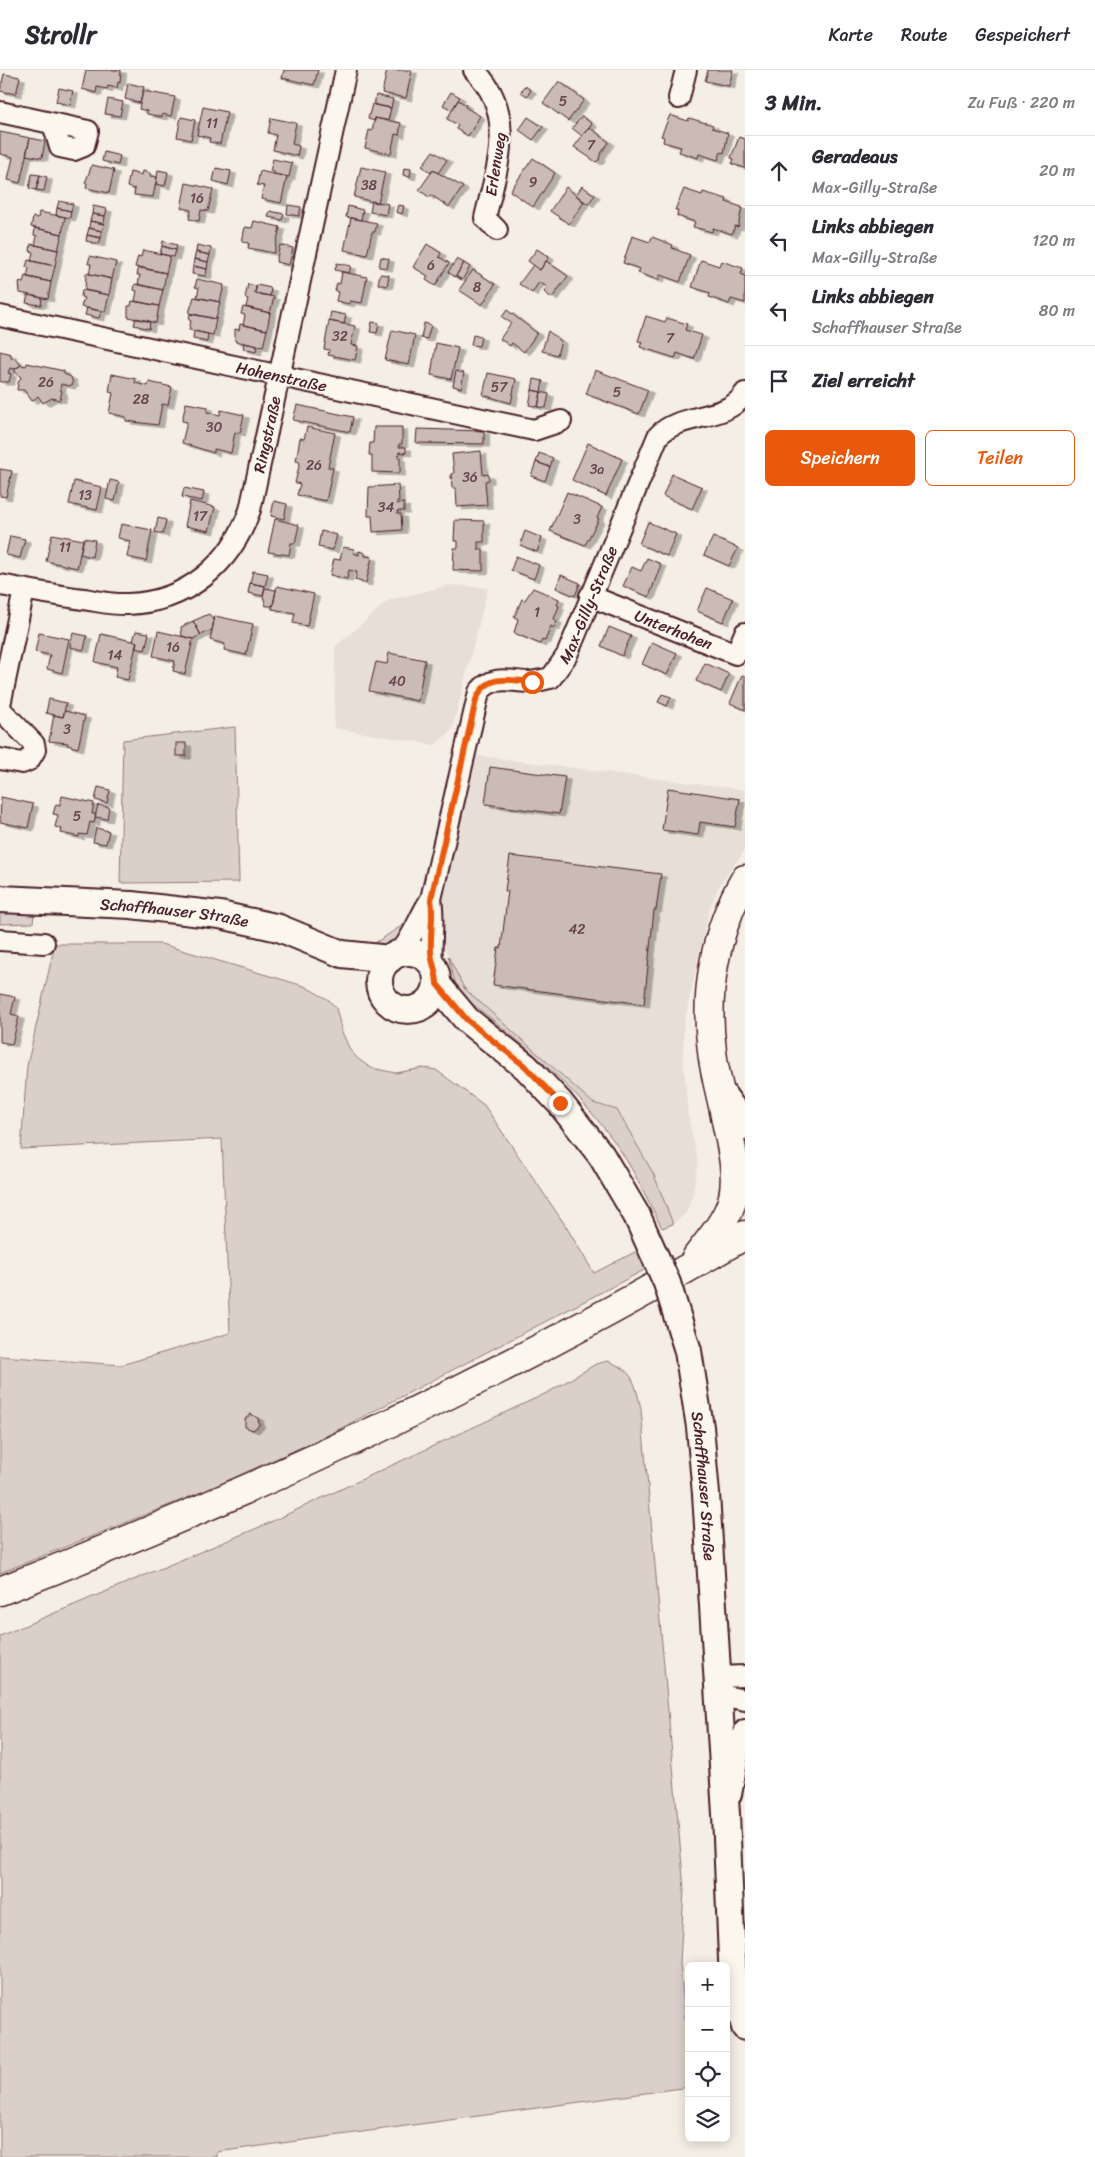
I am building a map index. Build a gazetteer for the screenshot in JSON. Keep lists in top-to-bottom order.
{
  "streets": {
    "main road": ["Schaffhauser Straße"],
    "street": [
      "Erlenweg",
      "Hohenstraße",
      "Ringstraße",
      "Max-Gilly-Straße",
      "Unterhohen"
    ]
  },
  "crossings": [
    ["Hohenstraße", "Ringstraße"],
    ["Max-Gilly-Straße", "Unterhohen"],
    ["Max-Gilly-Straße", "Schaffhauser Straße"]
  ],
  "house_numbers": [
    "5",
    "11",
    "7",
    "9",
    "38",
    "16",
    "6",
    "8",
    "32",
    "7",
    "26",
    "57",
    "5",
    "28",
    "30",
    "26",
    "3a",
    "36",
    "13",
    "34",
    "17",
    "3",
    "11",
    "1",
    "16",
    "14",
    "40",
    "3",
    "5",
    "42"
  ],
  "page": {
    "header": "Strollr",
    "nav": ["Karte", "Route", "Gespeichert"],
    "heading": ["3 Min.", "Zu Fuß · 220 m"],
    "list": [
      ["Geradeaus", "Max-Gilly-Straße", "20 m"],
      ["Links abbiegen", "Max-Gilly-Straße", "120 m"],
      ["Links abbiegen", "Schaffhauser Straße", "80 m"],
      "Ziel erreicht"
    ],
    "buttons": ["Speichern", "Teilen"],
    "map_buttons": ["+", "−"]
  }
}
